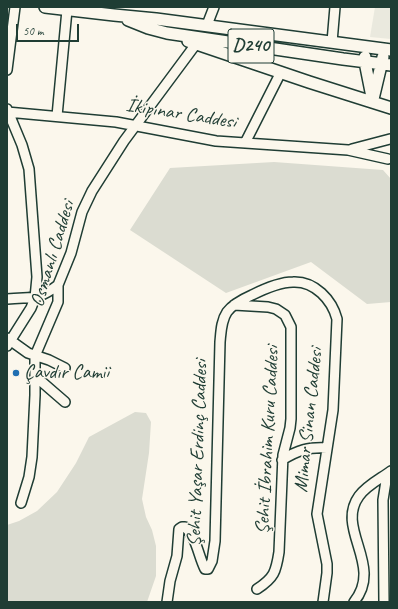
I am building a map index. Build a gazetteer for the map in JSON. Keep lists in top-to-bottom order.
{
  "streets": {
    "main road": ["D240"],
    "street": [
      "İkipınar Caddesi",
      "Osmanlı Caddesi",
      "Mimar Sinan Caddesi",
      "Şehit İbrahim Kuru Caddesi",
      "Şehit Yaşar Erdinç Caddesi"
    ]
  },
  "crossings": [
    ["İkipınar Caddesi", "Osmanlı Caddesi"],
    ["Mimar Sinan Caddesi", "Şehit İbrahim Kuru Caddesi"],
    ["Mimar Sinan Caddesi", "Şehit Yaşar Erdinç Caddesi"],
    ["Şehit İbrahim Kuru Caddesi", "Şehit Yaşar Erdinç Caddesi"]
  ],
  "places": ["Çavdır Camii"],
  "scale_bar": "50 m"
}
